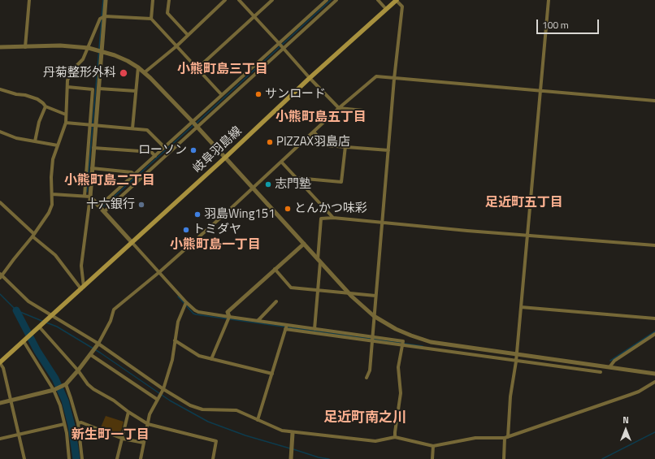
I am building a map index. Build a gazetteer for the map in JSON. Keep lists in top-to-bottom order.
{
  "streets": {
    "main road": ["岐阜羽島線"]
  },
  "districts": [
    "小熊町島三丁目",
    "小熊町島五丁目",
    "小熊町島二丁目",
    "足近町五丁目",
    "小熊町島一丁目",
    "足近町南之川",
    "新生町一丁目"
  ],
  "places": [
    "丹菊整形外科",
    "サンロード",
    "PIZZAX羽島店",
    "ローソン",
    "志門塾",
    "十六銀行",
    "とんかつ味彩",
    "羽島Wing151",
    "トミダヤ"
  ],
  "scale_bar": "100 m",
  "north": "top"
}
